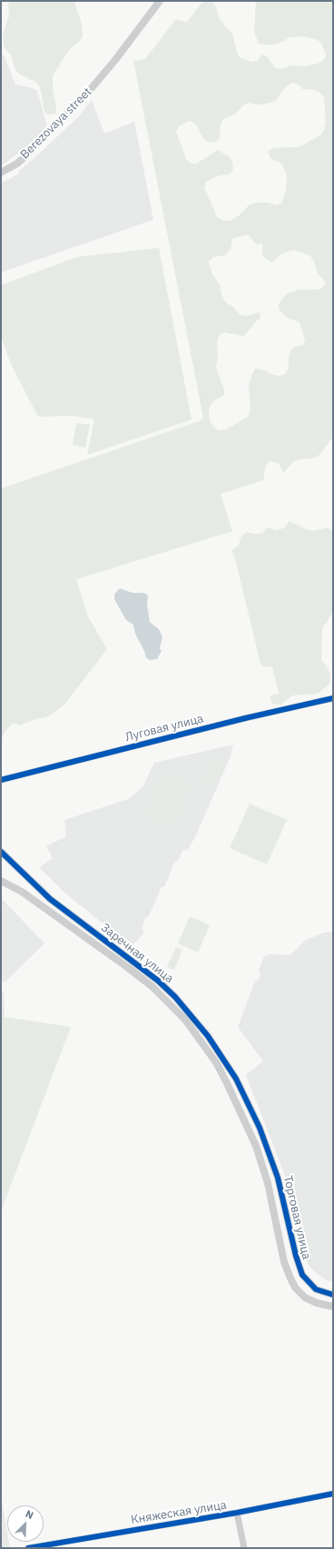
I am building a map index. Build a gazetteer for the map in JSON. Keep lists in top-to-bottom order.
{
  "streets": {
    "street": [
      "Berezovaya street",
      "Луговая улица",
      "Заречная улица",
      "Торговая улица",
      "Княжеская улица"
    ]
  },
  "crossings": [
    ["Заречная улица", "Торговая улица"]
  ],
  "north": "top right"
}
